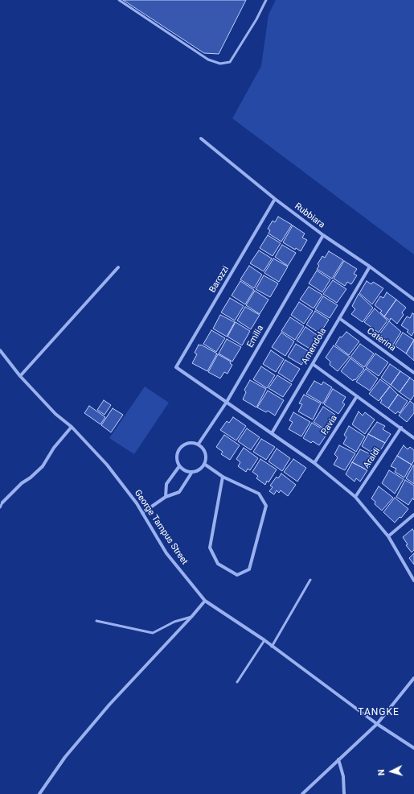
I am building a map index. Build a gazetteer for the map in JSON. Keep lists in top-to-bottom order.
{
  "streets": {
    "street": [
      "Rubbiara",
      "Barozzi",
      "Emilia",
      "Caterina",
      "Amendola",
      "Pavia",
      "Araldi",
      "George Tampus Street"
    ]
  },
  "crossings": [
    ["Rubbiara", "Barozzi"],
    ["Rubbiara", "Emilia"],
    ["Rubbiara", "Amendola"],
    ["Barozzi", "Emilia"],
    ["Caterina", "Amendola"]
  ],
  "districts": ["TANGKE"],
  "north": "left"
}
